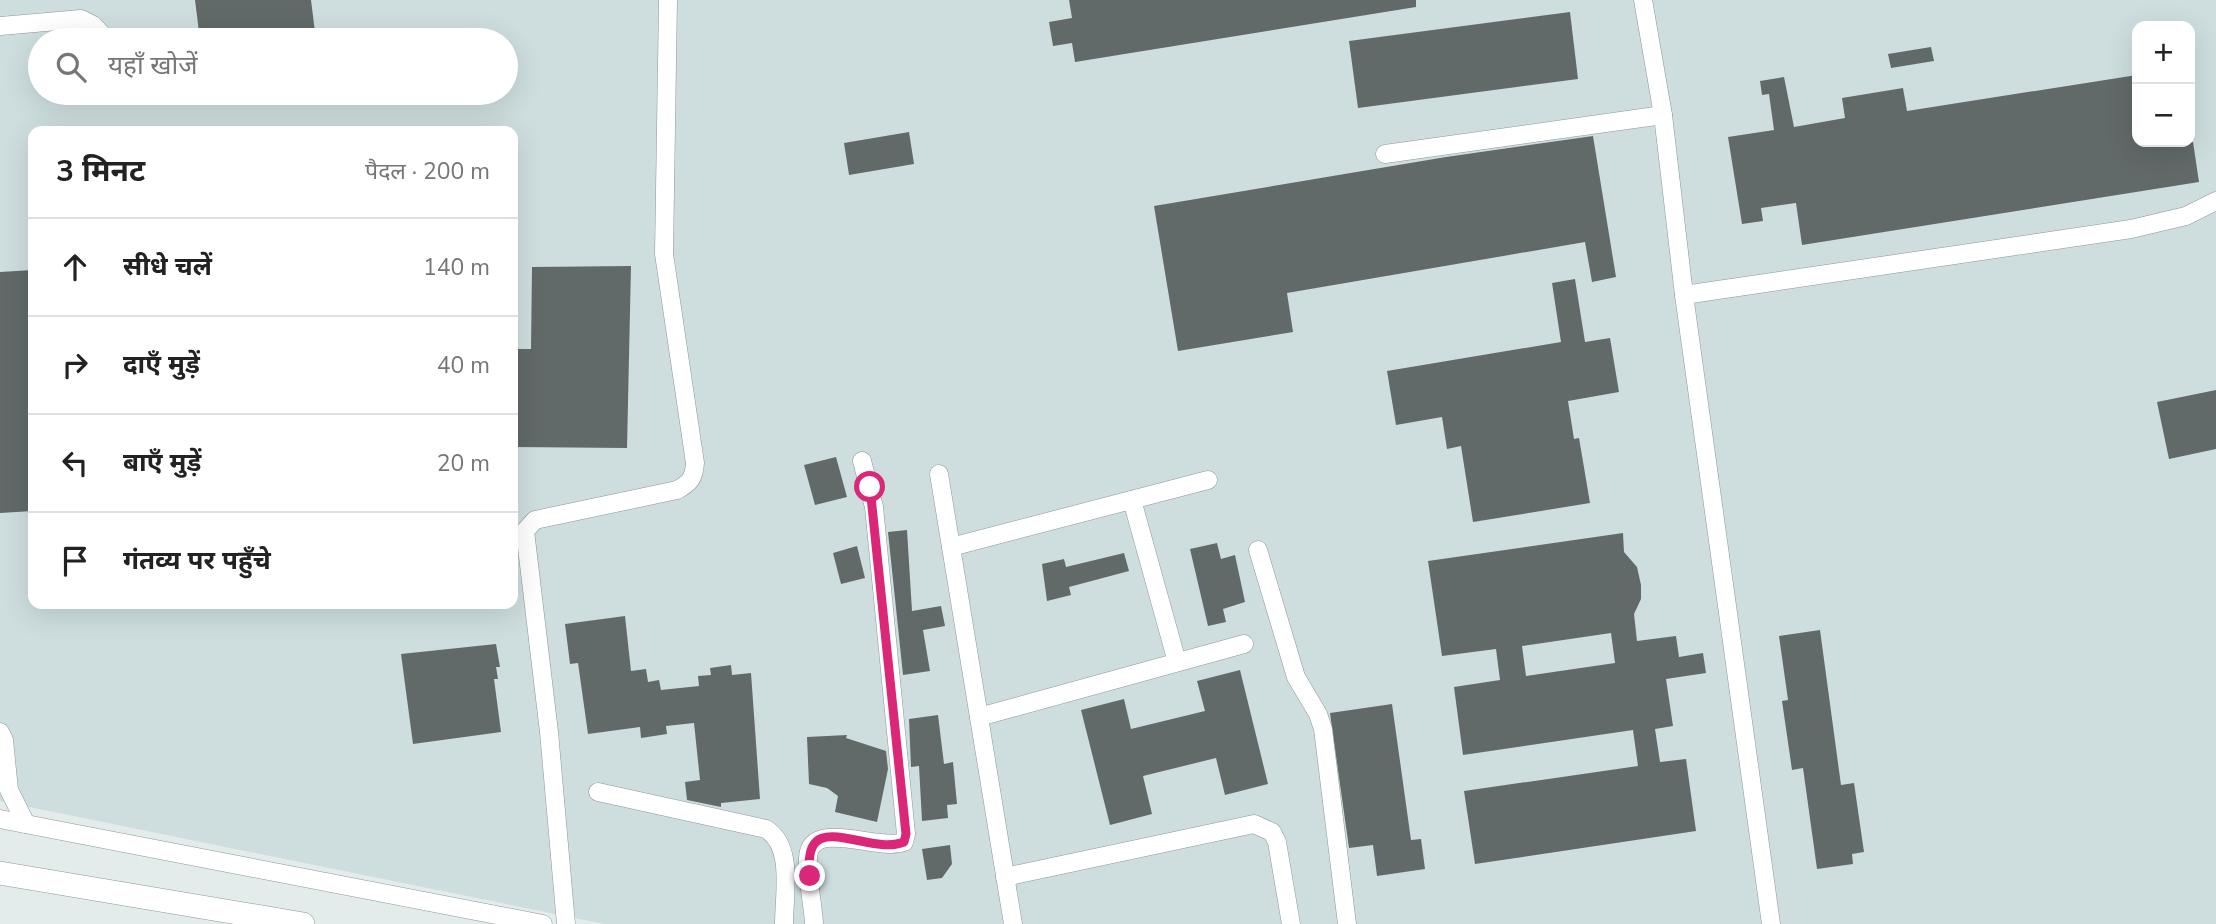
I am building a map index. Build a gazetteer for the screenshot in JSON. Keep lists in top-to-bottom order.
{
  "page": {
    "map_buttons": ["+", "−"],
    "search": "यहाँ खोजें",
    "heading": ["3 मिनट", "पैदल · 200 m"],
    "list": [
      ["सीधे चलें", "140 m"],
      ["दाएँ मुड़ें", "40 m"],
      ["बाएँ मुड़ें", "20 m"],
      "गंतव्य पर पहुँचे"
    ]
  }
}
